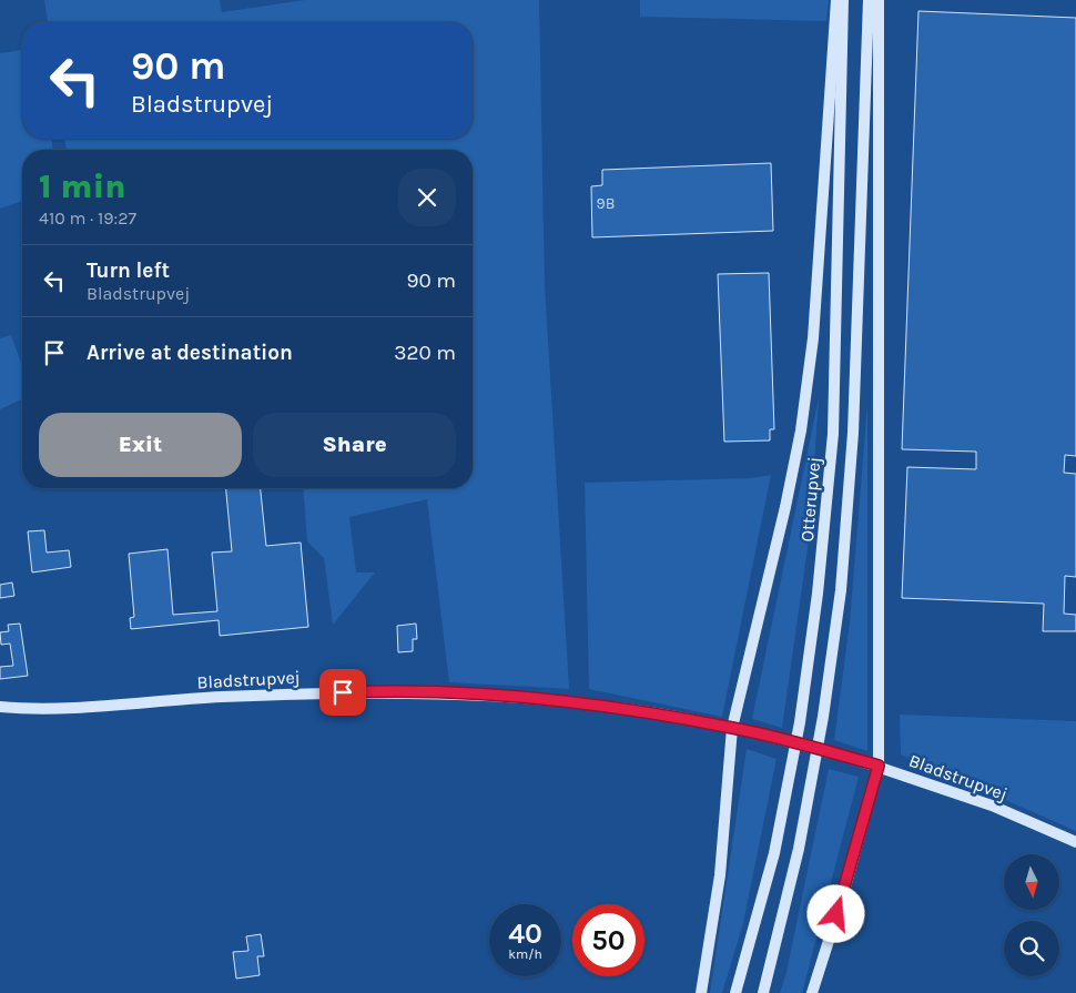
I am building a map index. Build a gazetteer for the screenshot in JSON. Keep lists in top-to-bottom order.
{
  "streets": {
    "main road": ["Otterupvej", "Bladstrupvej"]
  },
  "house_numbers": ["9B"],
  "north": "bottom",
  "page": {
    "turn": ["90 m", "Bladstrupvej"],
    "heading": ["1 min", "410 m · 19:27"],
    "list": [
      {
        "name": "Turn left",
        "note": "Bladstrupvej",
        "value": "90 m"
      },
      {
        "name": "Arrive at destination",
        "value": "320 m"
      }
    ],
    "buttons": ["Exit", "Share"],
    "speed": "40 km/h",
    "limit": "50"
  }
}
